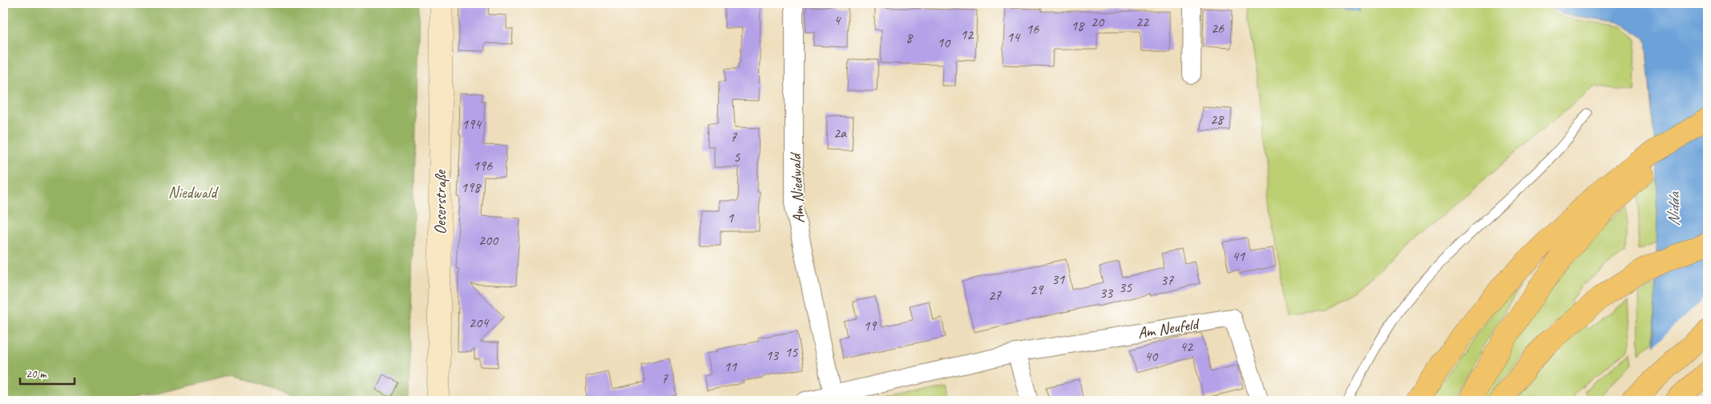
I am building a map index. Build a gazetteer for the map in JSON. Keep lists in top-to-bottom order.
{
  "streets": {
    "street": ["Am Niedwald", "Oeserstraße", "Am Neufeld"]
  },
  "crossings": [
    ["Am Niedwald", "Am Neufeld"]
  ],
  "water": ["Nidda"],
  "parks": ["Niedwald"],
  "house_numbers": [
    "4",
    "20",
    "22",
    "18",
    "26",
    "16",
    "12",
    "14",
    "8",
    "10",
    "28",
    "194",
    "2a",
    "7",
    "5",
    "196",
    "198",
    "1",
    "200",
    "41",
    "31",
    "37",
    "35",
    "29",
    "33",
    "27",
    "204",
    "19",
    "42",
    "15",
    "13",
    "40",
    "11",
    "7"
  ],
  "scale_bar": "20 m"
}
